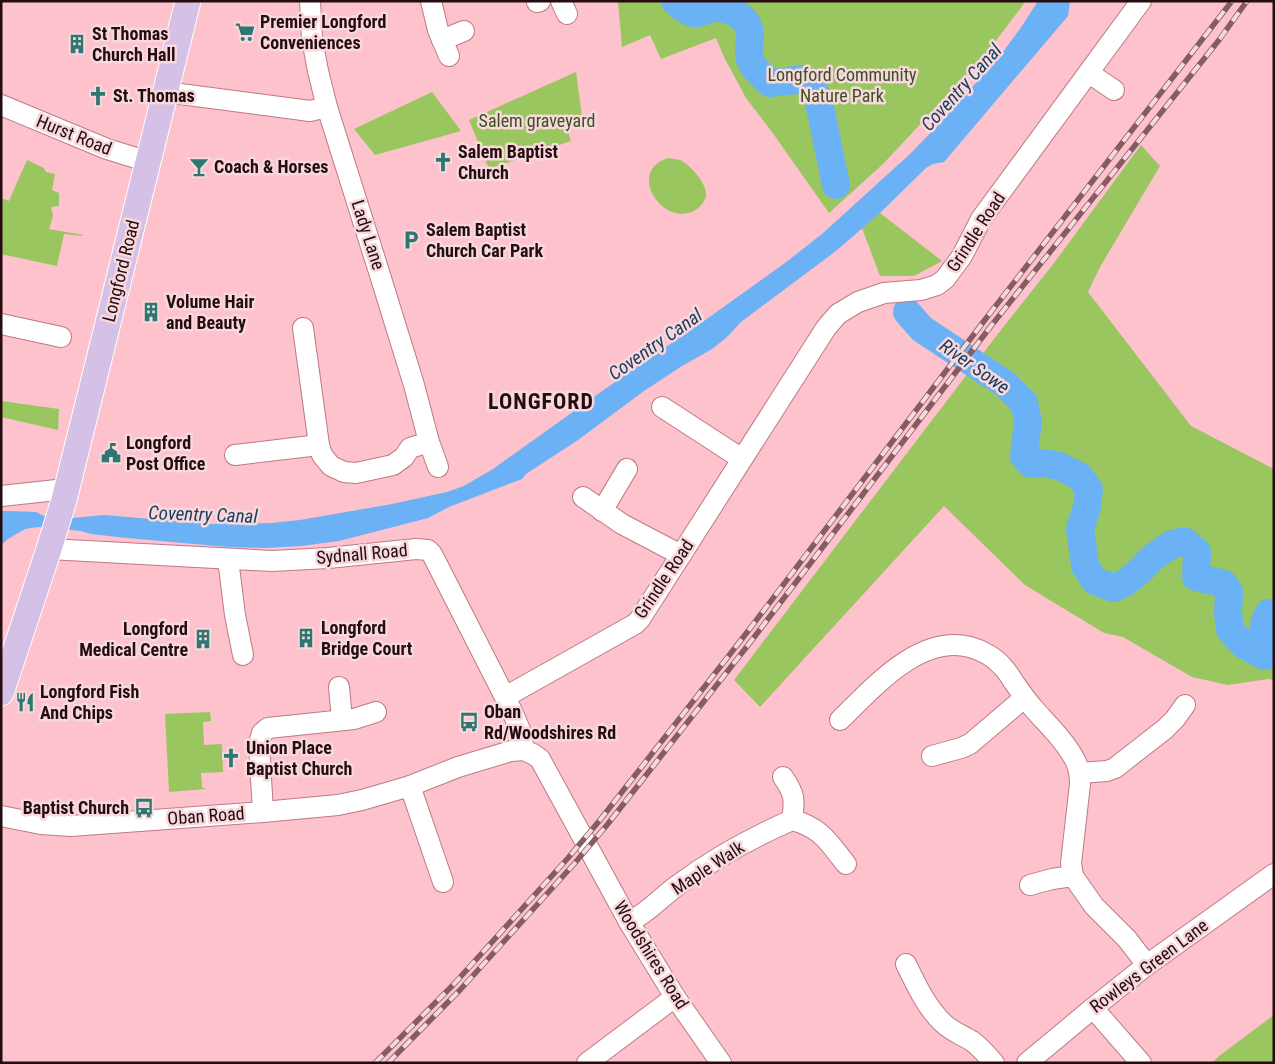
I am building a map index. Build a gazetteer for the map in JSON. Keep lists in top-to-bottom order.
{
  "streets": {
    "main road": ["Longford Road"],
    "street": [
      "Hurst Road",
      "Grindle Road",
      "Lady Lane",
      "Sydnall Road",
      "Oban Road",
      "Maple Walk",
      "Woodshires Road",
      "Rowleys Green Lane"
    ]
  },
  "crossings": [
    ["Hurst Road", "Longford Road"],
    ["Grindle Road", "Sydnall Road"],
    ["Longford Road", "Sydnall Road"],
    ["Sydnall Road", "Oban Road"],
    ["Sydnall Road", "Woodshires Road"],
    ["Oban Road", "Woodshires Road"],
    ["Maple Walk", "Woodshires Road"]
  ],
  "districts": ["LONGFORD"],
  "water": ["Coventry Canal", "River Sowe"],
  "parks": ["Longford Community Nature Park", "Salem graveyard"],
  "places": {
    "supermarket": ["Premier Longford Conveniences"],
    "building": [
      "St Thomas Church Hall",
      "Volume Hair and Beauty",
      "Longford Bridge Court",
      "Longford Medical Centre"
    ],
    "church": ["St. Thomas", "Salem Baptist Church", "Union Place Baptist Church"],
    "bar": ["Coach & Horses"],
    "parking": ["Salem Baptist Church Car Park"],
    "public building": ["Longford Post Office"],
    "restaurant": ["Longford Fish And Chips"],
    "bus stop": ["Oban Rd/Woodshires Rd", "Baptist Church"]
  }
}
